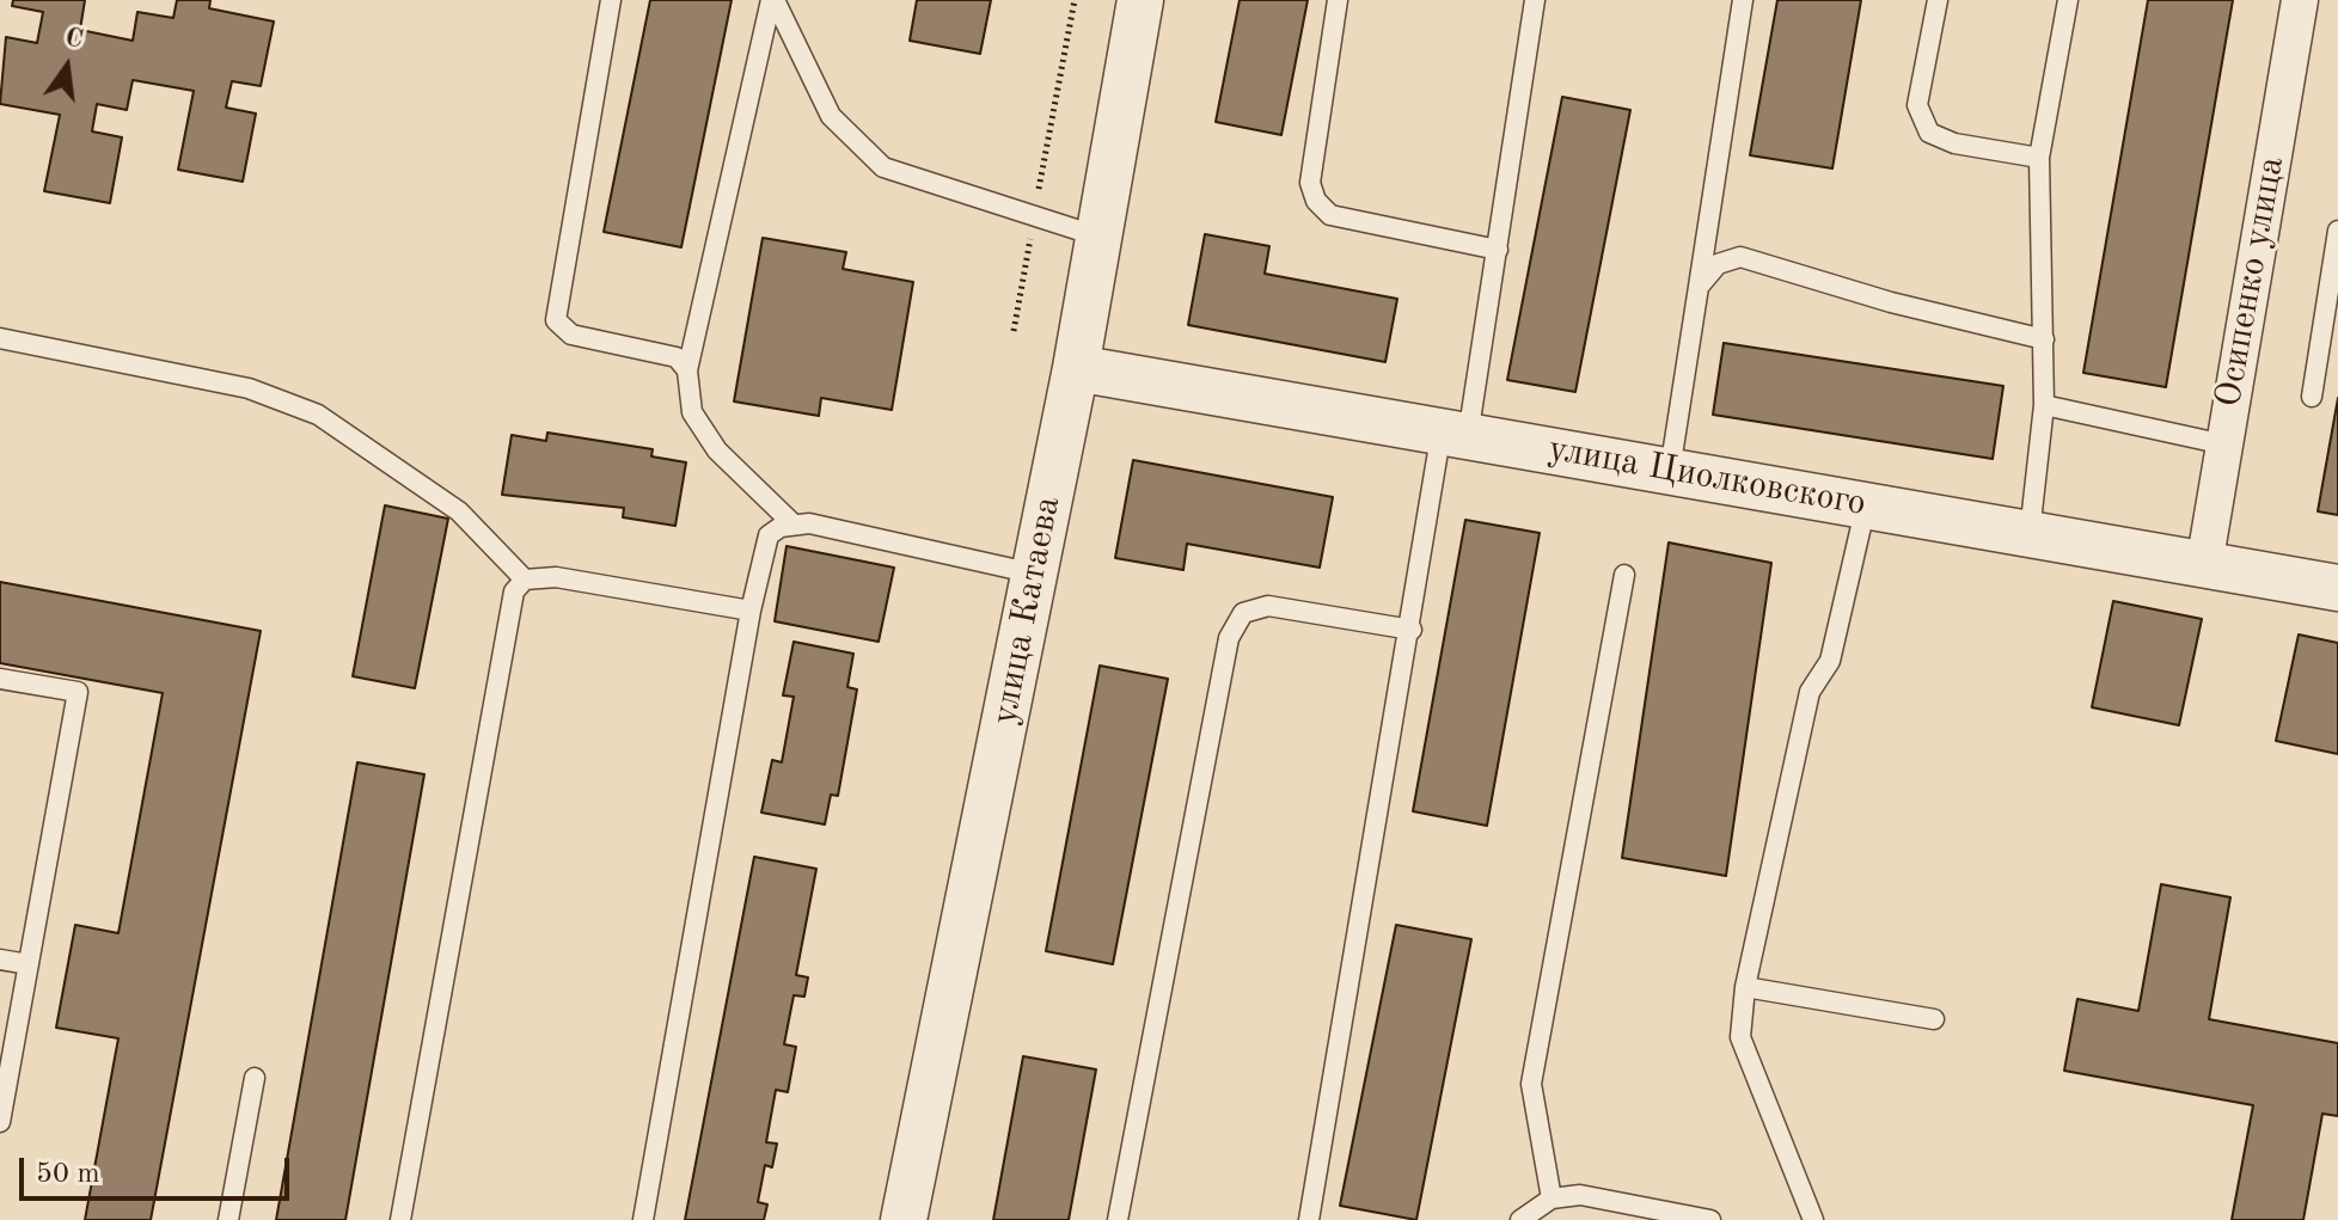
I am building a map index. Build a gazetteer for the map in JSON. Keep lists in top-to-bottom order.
{
  "streets": {
    "street": ["Осипенко улица", "улица Циолковского", "улица Катаева"]
  },
  "crossings": [
    ["Осипенко улица", "улица Циолковского"],
    ["улица Циолковского", "улица Катаева"]
  ],
  "scale_bar": "50 m",
  "north": "top"
}
